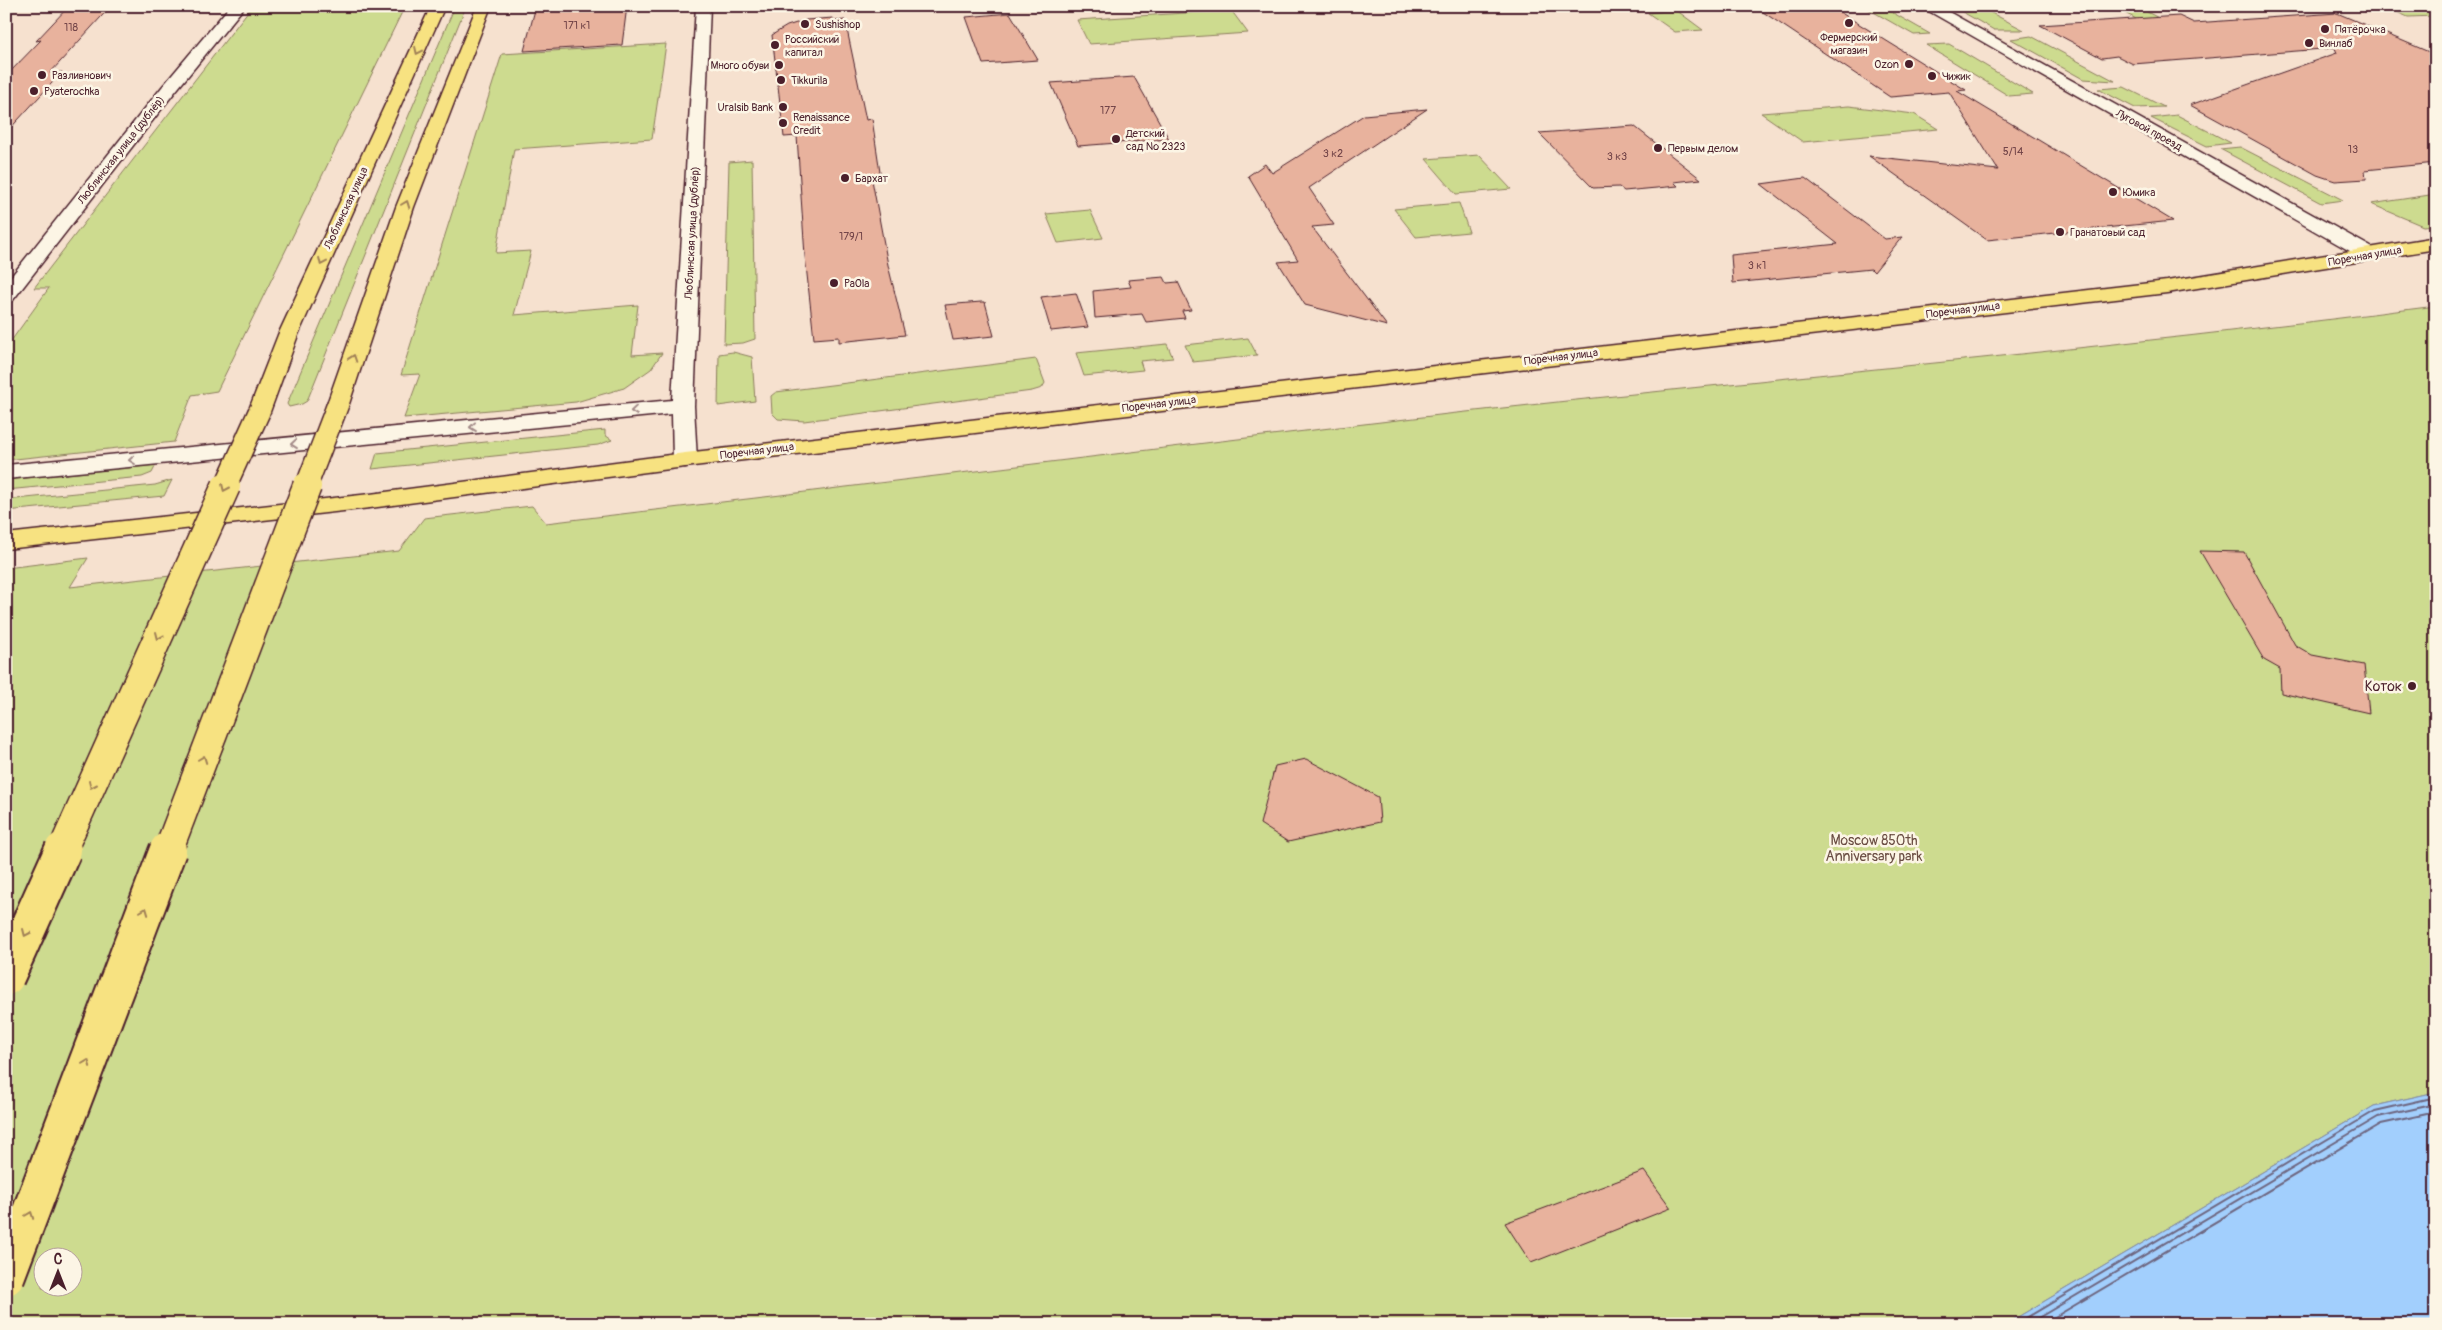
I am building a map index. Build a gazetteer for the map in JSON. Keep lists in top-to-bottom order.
{
  "streets": {
    "main road": ["Люблинская улица", "Поречная улица"],
    "street": ["Луговой проезд", "Люблинская улица (дублёр)"]
  },
  "crossings": [
    ["Луговой проезд", "Поречная улица"],
    ["Люблинская улица (дублёр)", "Поречная улица"]
  ],
  "parks": ["Moscow 850th Anniversary park"],
  "places": [
    "Фермерский магазин",
    "Sushishop",
    "Пятёрочка",
    "Винлаб",
    "Российский капитал",
    "Ozon",
    "Много обуви",
    "Разливнович",
    "Чижик",
    "Tikkurila",
    "Pyaterochka",
    "Uralsib Bank",
    "Renaissance Credit",
    "Детский сад № 2323",
    "Первым делом",
    "Бархат",
    "Юмика",
    "Гранатовый сад",
    "PaOla",
    "Коток"
  ],
  "house_numbers": [
    "171 к1",
    "118",
    "177",
    "13",
    "5/14",
    "3 к2",
    "3 к3",
    "179/1",
    "3 к1"
  ],
  "north": "top"
}
